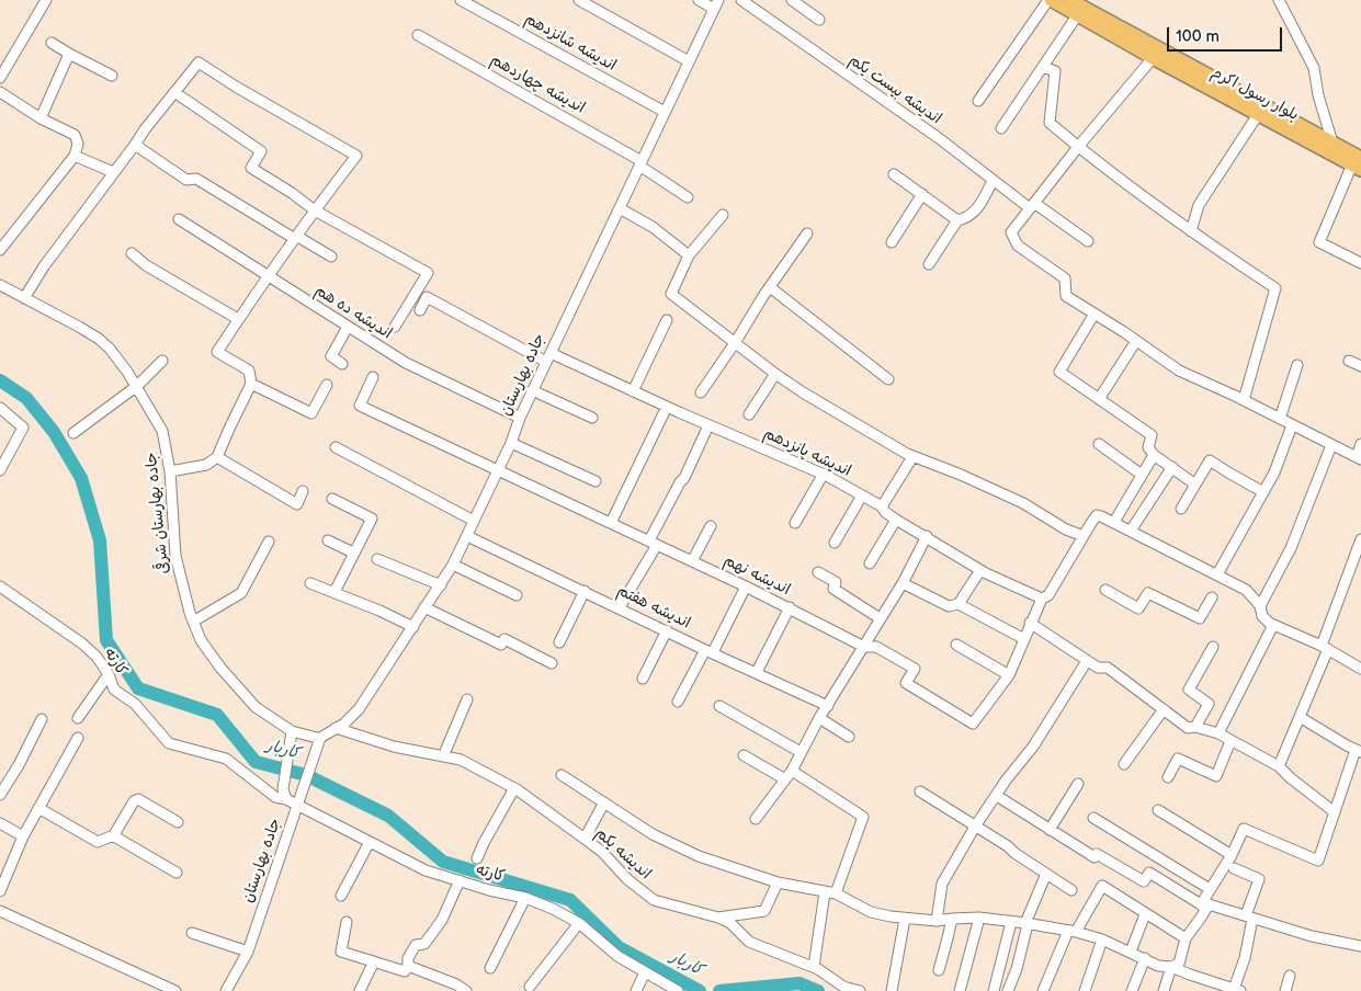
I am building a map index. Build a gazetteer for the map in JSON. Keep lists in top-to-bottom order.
{
  "streets": {
    "main road": ["بلوار رسول اکرم"],
    "street": [
      "اندیشه شانزدهم",
      "اندیشه چهاردهم",
      "اندیشه بیست یکم",
      "اندیشه ده هم",
      "جاده بهارستان",
      "اندیشه پانزدهم",
      "جاده بهارستان شرقی",
      "اندیشه نهم",
      "اندیشه هفتم",
      "کارته",
      "اندیشه یکم"
    ]
  },
  "crossings": [
    ["اندیشه شانزدهم", "جاده بهارستان"],
    ["اندیشه چهاردهم", "جاده بهارستان"],
    ["اندیشه ده هم", "جاده بهارستان"],
    ["جاده بهارستان", "اندیشه پانزدهم"],
    ["جاده بهارستان", "اندیشه نهم"],
    ["جاده بهارستان", "اندیشه هفتم"],
    ["جاده بهارستان", "کارته"],
    ["جاده بهارستان", "اندیشه یکم"]
  ],
  "water": ["کاربار"],
  "scale_bar": "100 m"
}
